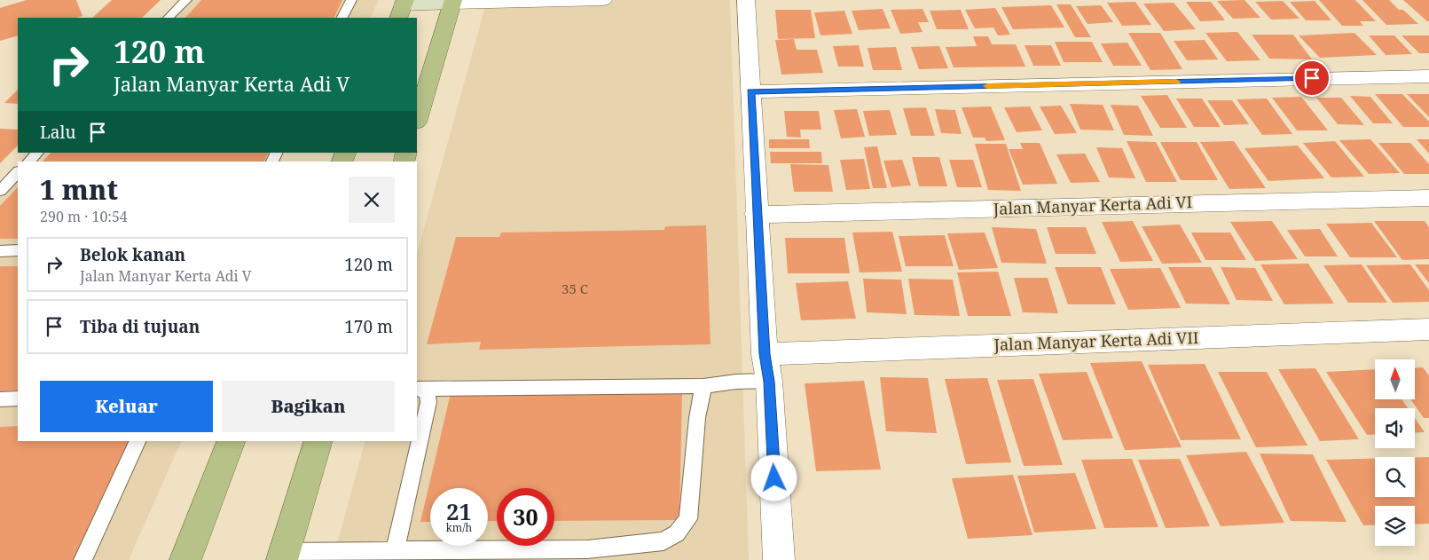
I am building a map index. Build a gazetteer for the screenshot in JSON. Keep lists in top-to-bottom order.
{
  "streets": {
    "street": ["Jalan Manyar Kerta Adi VI", "Jalan Manyar Kerta Adi VII"]
  },
  "house_numbers": ["35 C"],
  "north": "top",
  "page": {
    "turn": ["120 m", "Jalan Manyar Kerta Adi V"],
    "then": "Lalu",
    "heading": ["1 mnt", "290 m · 10:54"],
    "list": [
      {
        "name": "Belok kanan",
        "note": "Jalan Manyar Kerta Adi V",
        "value": "120 m"
      },
      {
        "name": "Tiba di tujuan",
        "value": "170 m"
      }
    ],
    "buttons": ["Keluar", "Bagikan"],
    "speed": "21 km/h",
    "limit": "30"
  }
}
